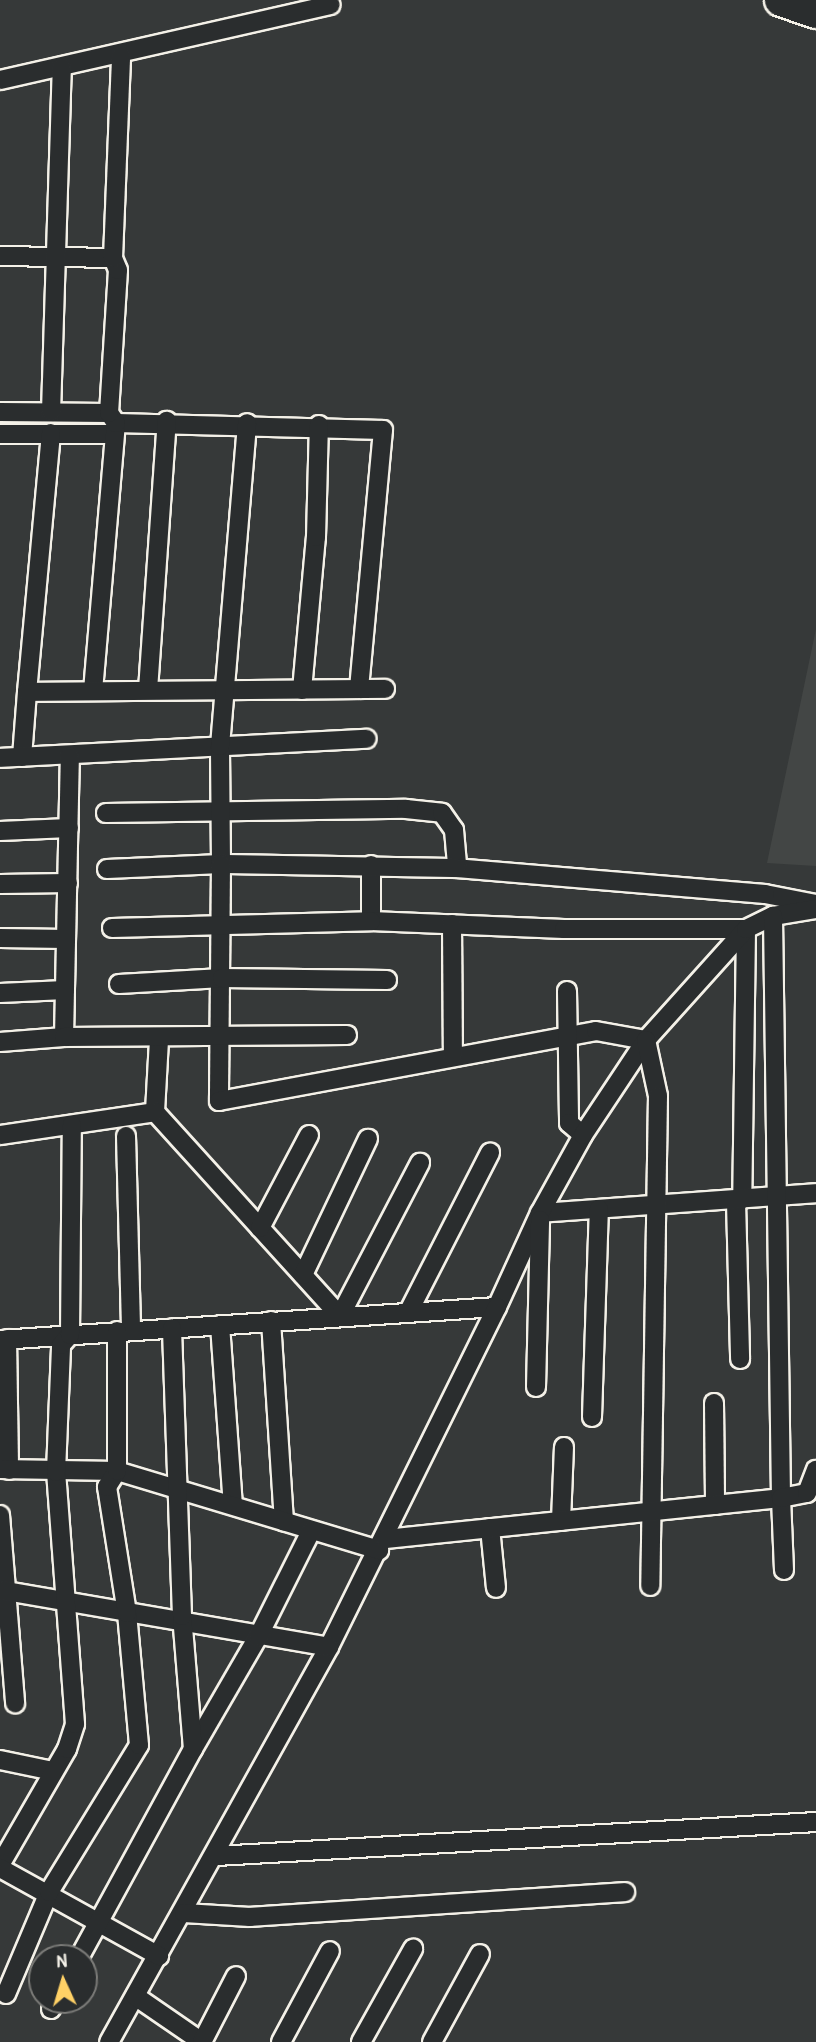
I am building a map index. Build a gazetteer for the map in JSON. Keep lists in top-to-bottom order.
{
  "north": "top"
}
